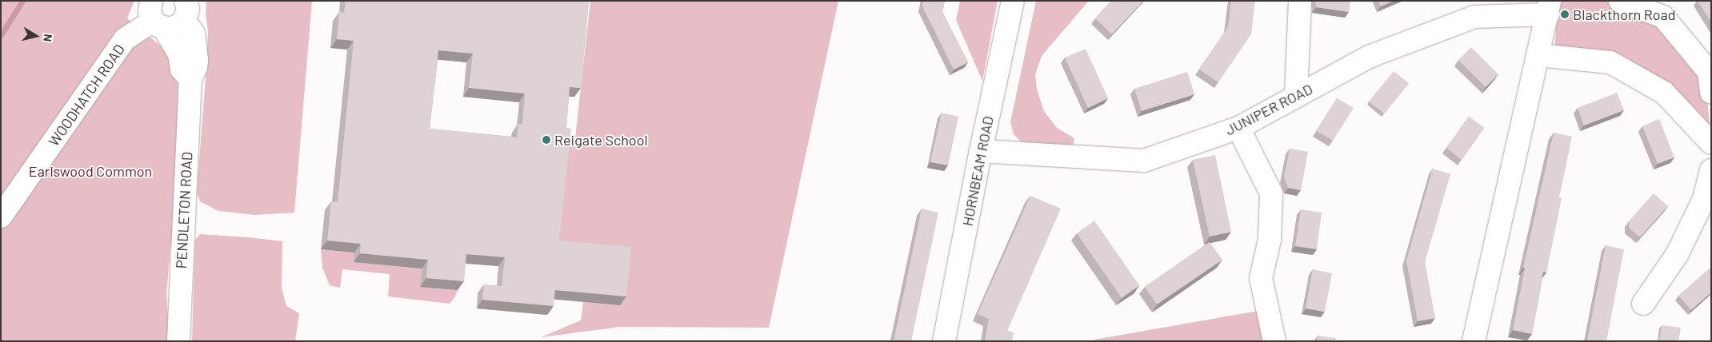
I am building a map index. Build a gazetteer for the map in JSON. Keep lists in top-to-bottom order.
{
  "streets": {
    "street": [
      "WOODHATCH ROAD",
      "JUNIPER ROAD",
      "HORNBEAM ROAD",
      "PENDLETON ROAD"
    ]
  },
  "crossings": [
    ["WOODHATCH ROAD", "PENDLETON ROAD"],
    ["JUNIPER ROAD", "HORNBEAM ROAD"]
  ],
  "parks": ["Earlswood Common"],
  "places": ["Blackthorn Road", "Reigate School"],
  "north": "right"
}
